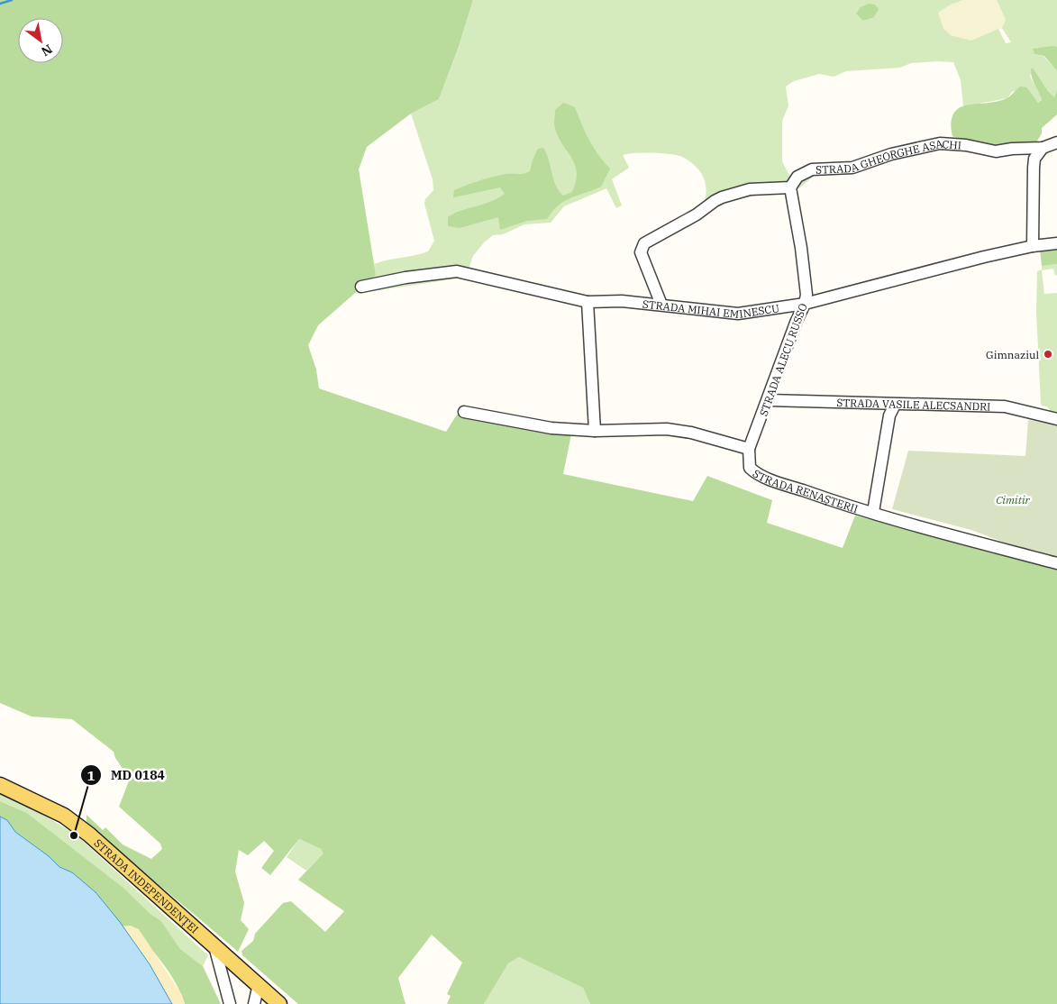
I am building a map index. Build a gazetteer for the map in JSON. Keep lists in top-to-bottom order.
{
  "streets": {
    "main road": ["STRADA INDEPENDENȚEI"],
    "street": [
      "STRADA GHEORGHE ASACHI",
      "STRADA MIHAI EMINESCU",
      "STRADA ALECU RUSSO",
      "STRADA VASILE ALECSANDRI",
      "STRADA RENAȘTERII"
    ]
  },
  "crossings": [
    ["STRADA GHEORGHE ASACHI", "STRADA ALECU RUSSO"],
    ["STRADA MIHAI EMINESCU", "STRADA ALECU RUSSO"],
    ["STRADA ALECU RUSSO", "STRADA VASILE ALECSANDRI"],
    ["STRADA ALECU RUSSO", "STRADA RENAȘTERII"]
  ],
  "parks": ["Cimitir"],
  "places": ["Gimnaziul", "MD 0184"],
  "north": "bottom right"
}
